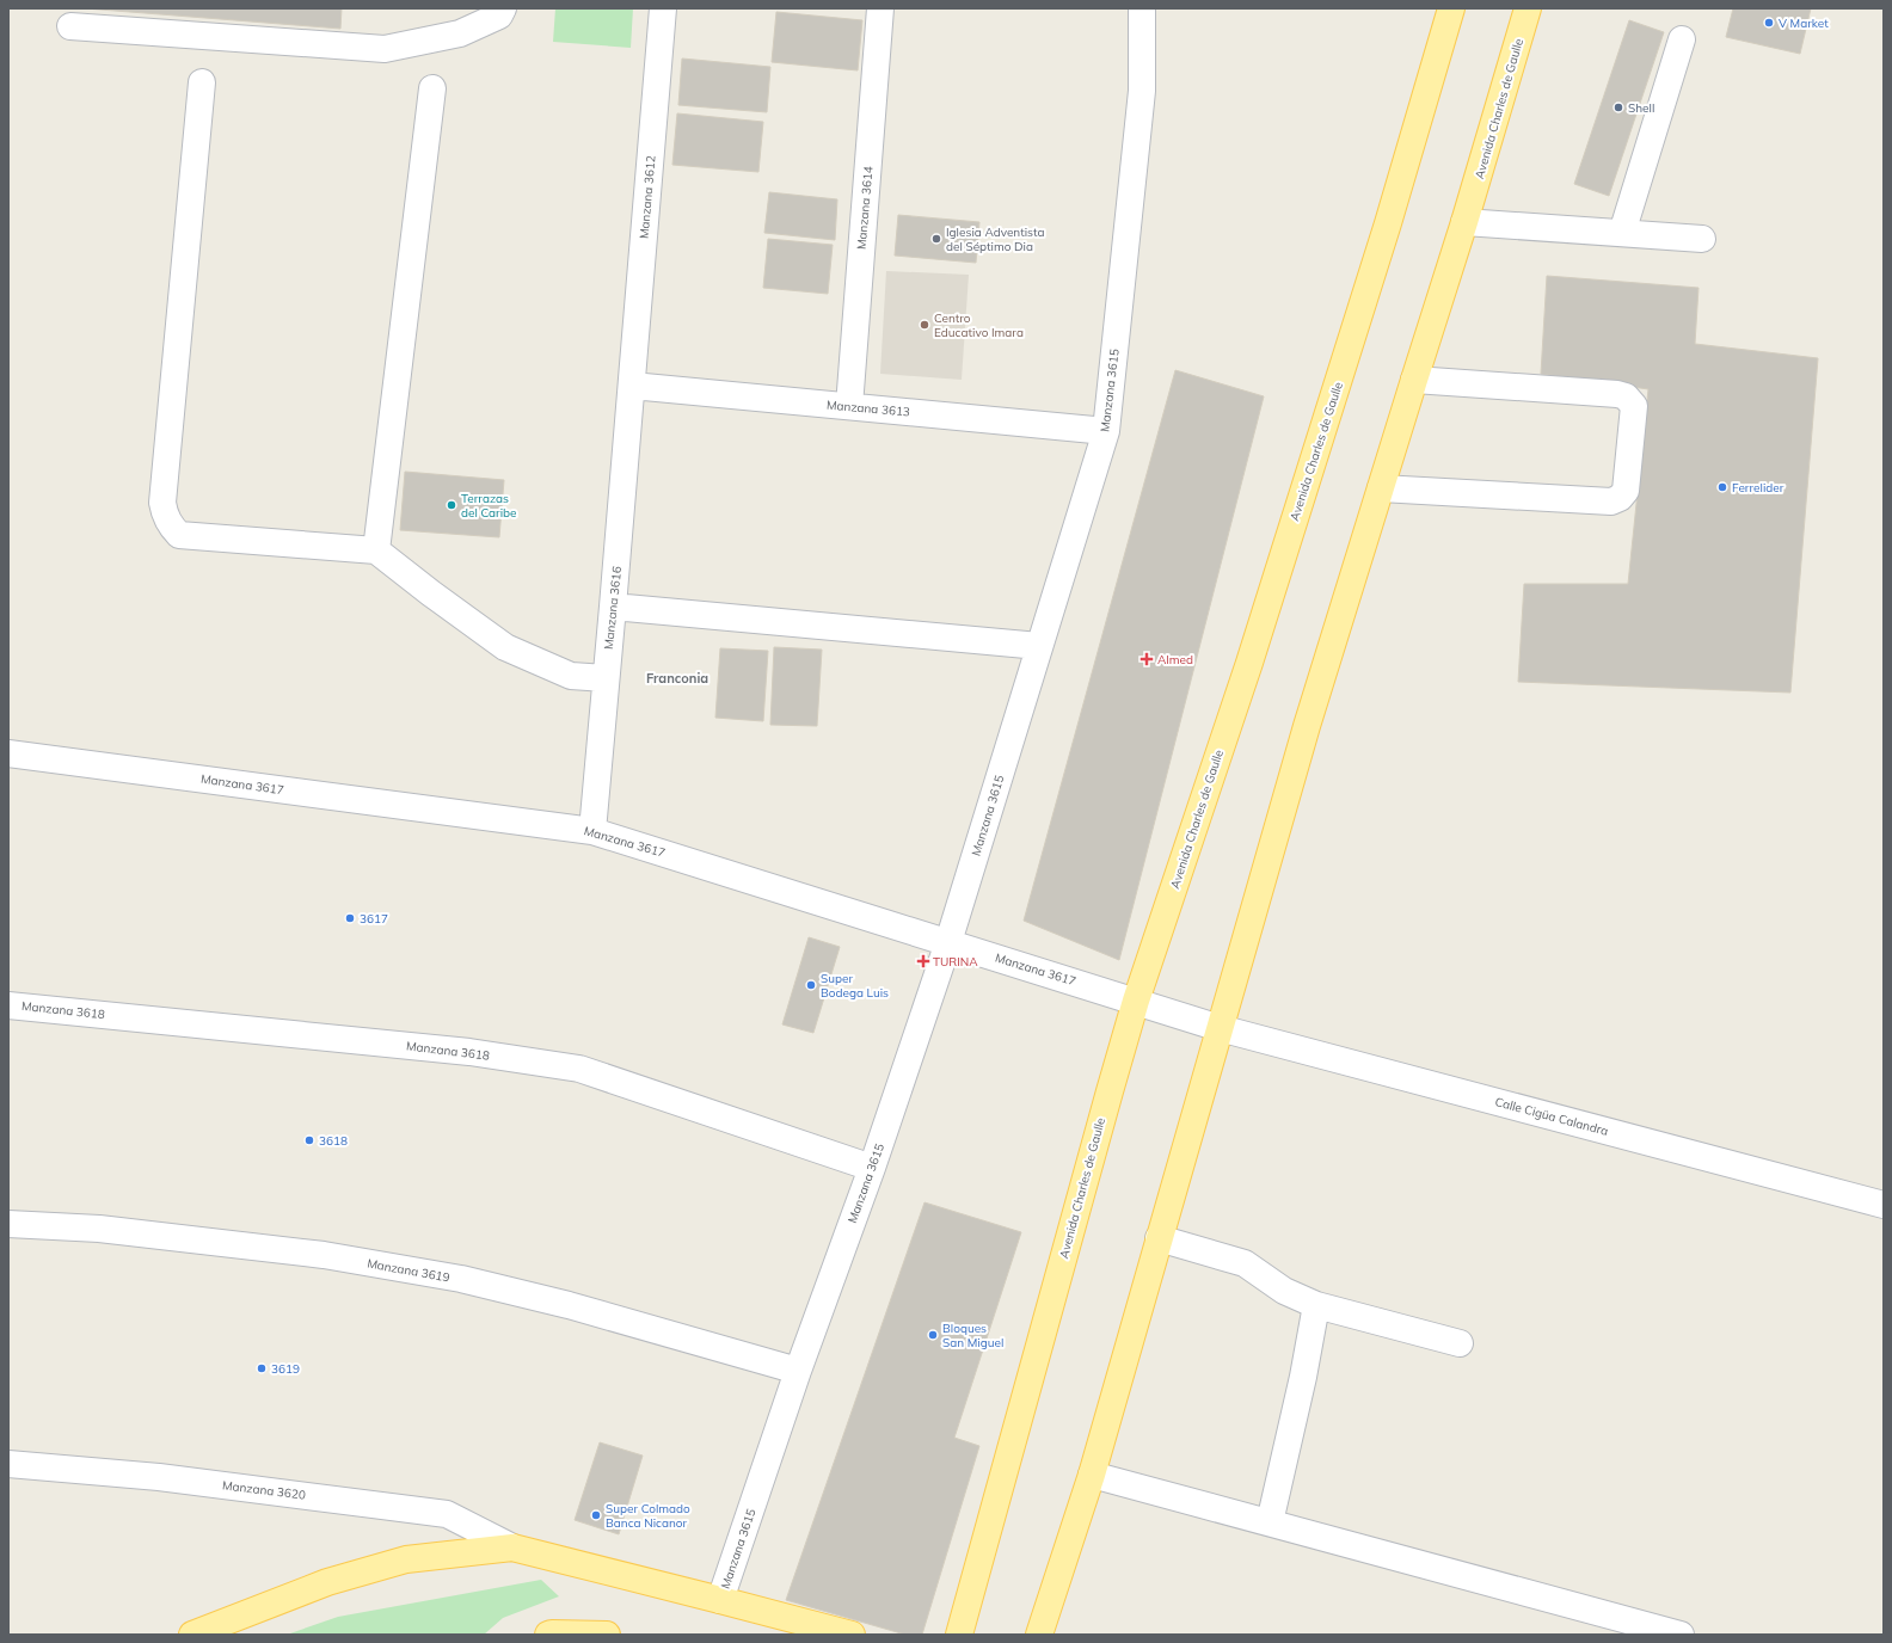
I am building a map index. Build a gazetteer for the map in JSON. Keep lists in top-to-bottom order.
{
  "streets": {
    "main road": ["Avenida Charles de Gaulle"],
    "street": [
      "Manzana 3612",
      "Manzana 3614",
      "Manzana 3615",
      "Manzana 3613",
      "Manzana 3616",
      "Manzana 3617",
      "Manzana 3618",
      "Calle Cigüa Calandra",
      "Manzana 3619",
      "Manzana 3620"
    ]
  },
  "crossings": [
    ["Avenida Charles de Gaulle", "Manzana 3617"],
    ["Avenida Charles de Gaulle", "Calle Cigüa Calandra"],
    ["Manzana 3612", "Manzana 3613"],
    ["Manzana 3612", "Manzana 3616"],
    ["Manzana 3614", "Manzana 3613"],
    ["Manzana 3615", "Manzana 3613"],
    ["Manzana 3615", "Manzana 3617"],
    ["Manzana 3615", "Manzana 3618"],
    ["Manzana 3615", "Manzana 3619"],
    ["Manzana 3613", "Manzana 3616"],
    ["Manzana 3616", "Manzana 3617"],
    ["Manzana 3617", "Calle Cigüa Calandra"]
  ],
  "districts": ["Franconia"],
  "places": {
    "other": [
      "V Market",
      "Shell",
      "Iglesia Adventista del Séptimo Dia",
      "Centro Educativo Imara",
      "Ferrelider",
      "Terrazas del Caribe",
      "3617",
      "Super Bodega Luis",
      "3618",
      "Bloques San Miguel",
      "3619",
      "Super Colmado Banca Nicanor"
    ],
    "health": ["Almed", "TURINA"]
  }
}
